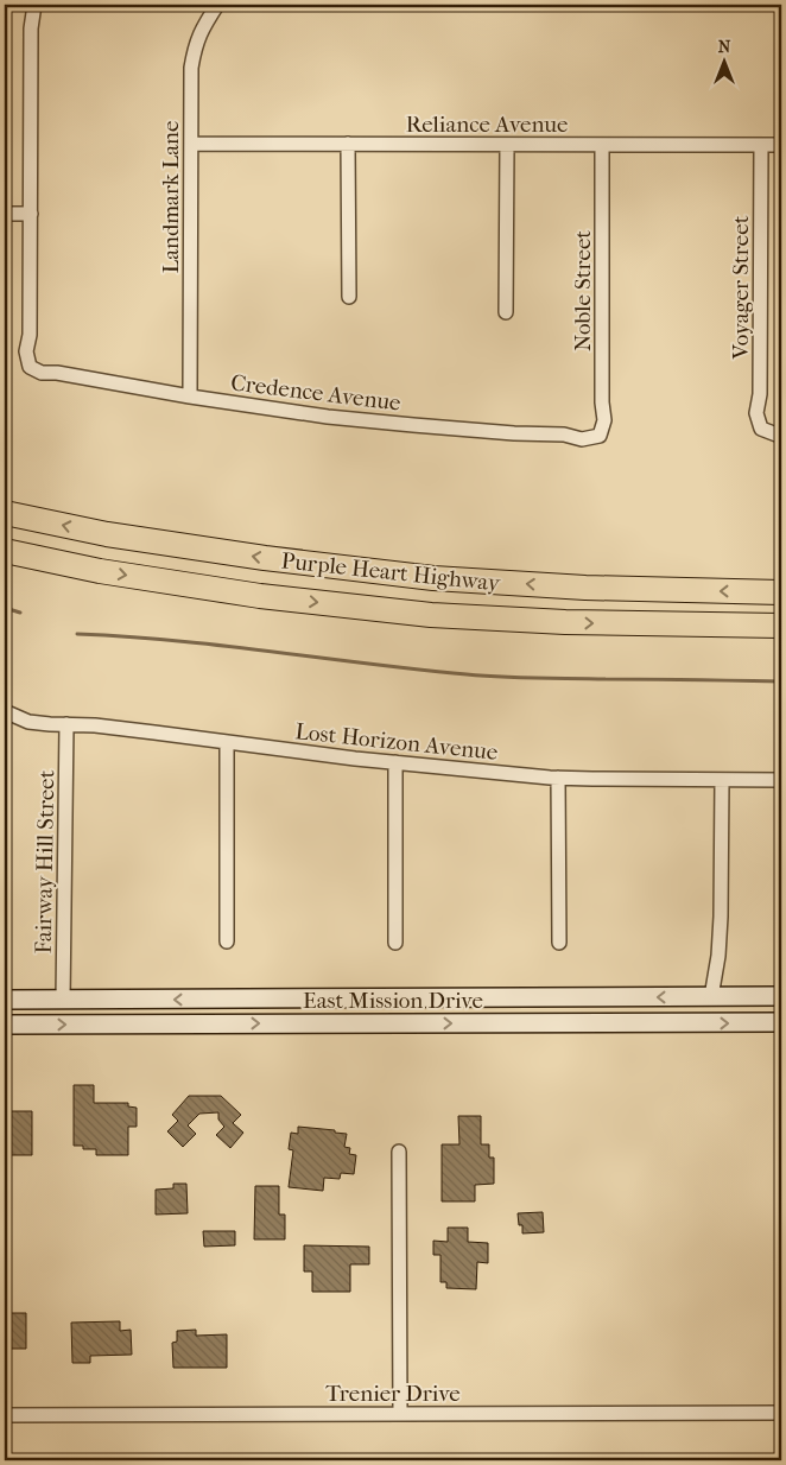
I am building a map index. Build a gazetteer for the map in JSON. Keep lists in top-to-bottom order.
{
  "streets": {
    "highway": ["Purple Heart Highway"],
    "street": [
      "Reliance Avenue",
      "Landmark Lane",
      "Voyager Street",
      "Noble Street",
      "Credence Avenue",
      "Lost Horizon Avenue",
      "Fairway Hill Street",
      "East Mission Drive",
      "Trenier Drive"
    ]
  },
  "crossings": [
    ["Reliance Avenue", "Landmark Lane"],
    ["Reliance Avenue", "Voyager Street"],
    ["Reliance Avenue", "Noble Street"],
    ["Landmark Lane", "Credence Avenue"],
    ["Noble Street", "Credence Avenue"],
    ["Lost Horizon Avenue", "Fairway Hill Street"],
    ["Fairway Hill Street", "East Mission Drive"]
  ],
  "north": "top"
}
